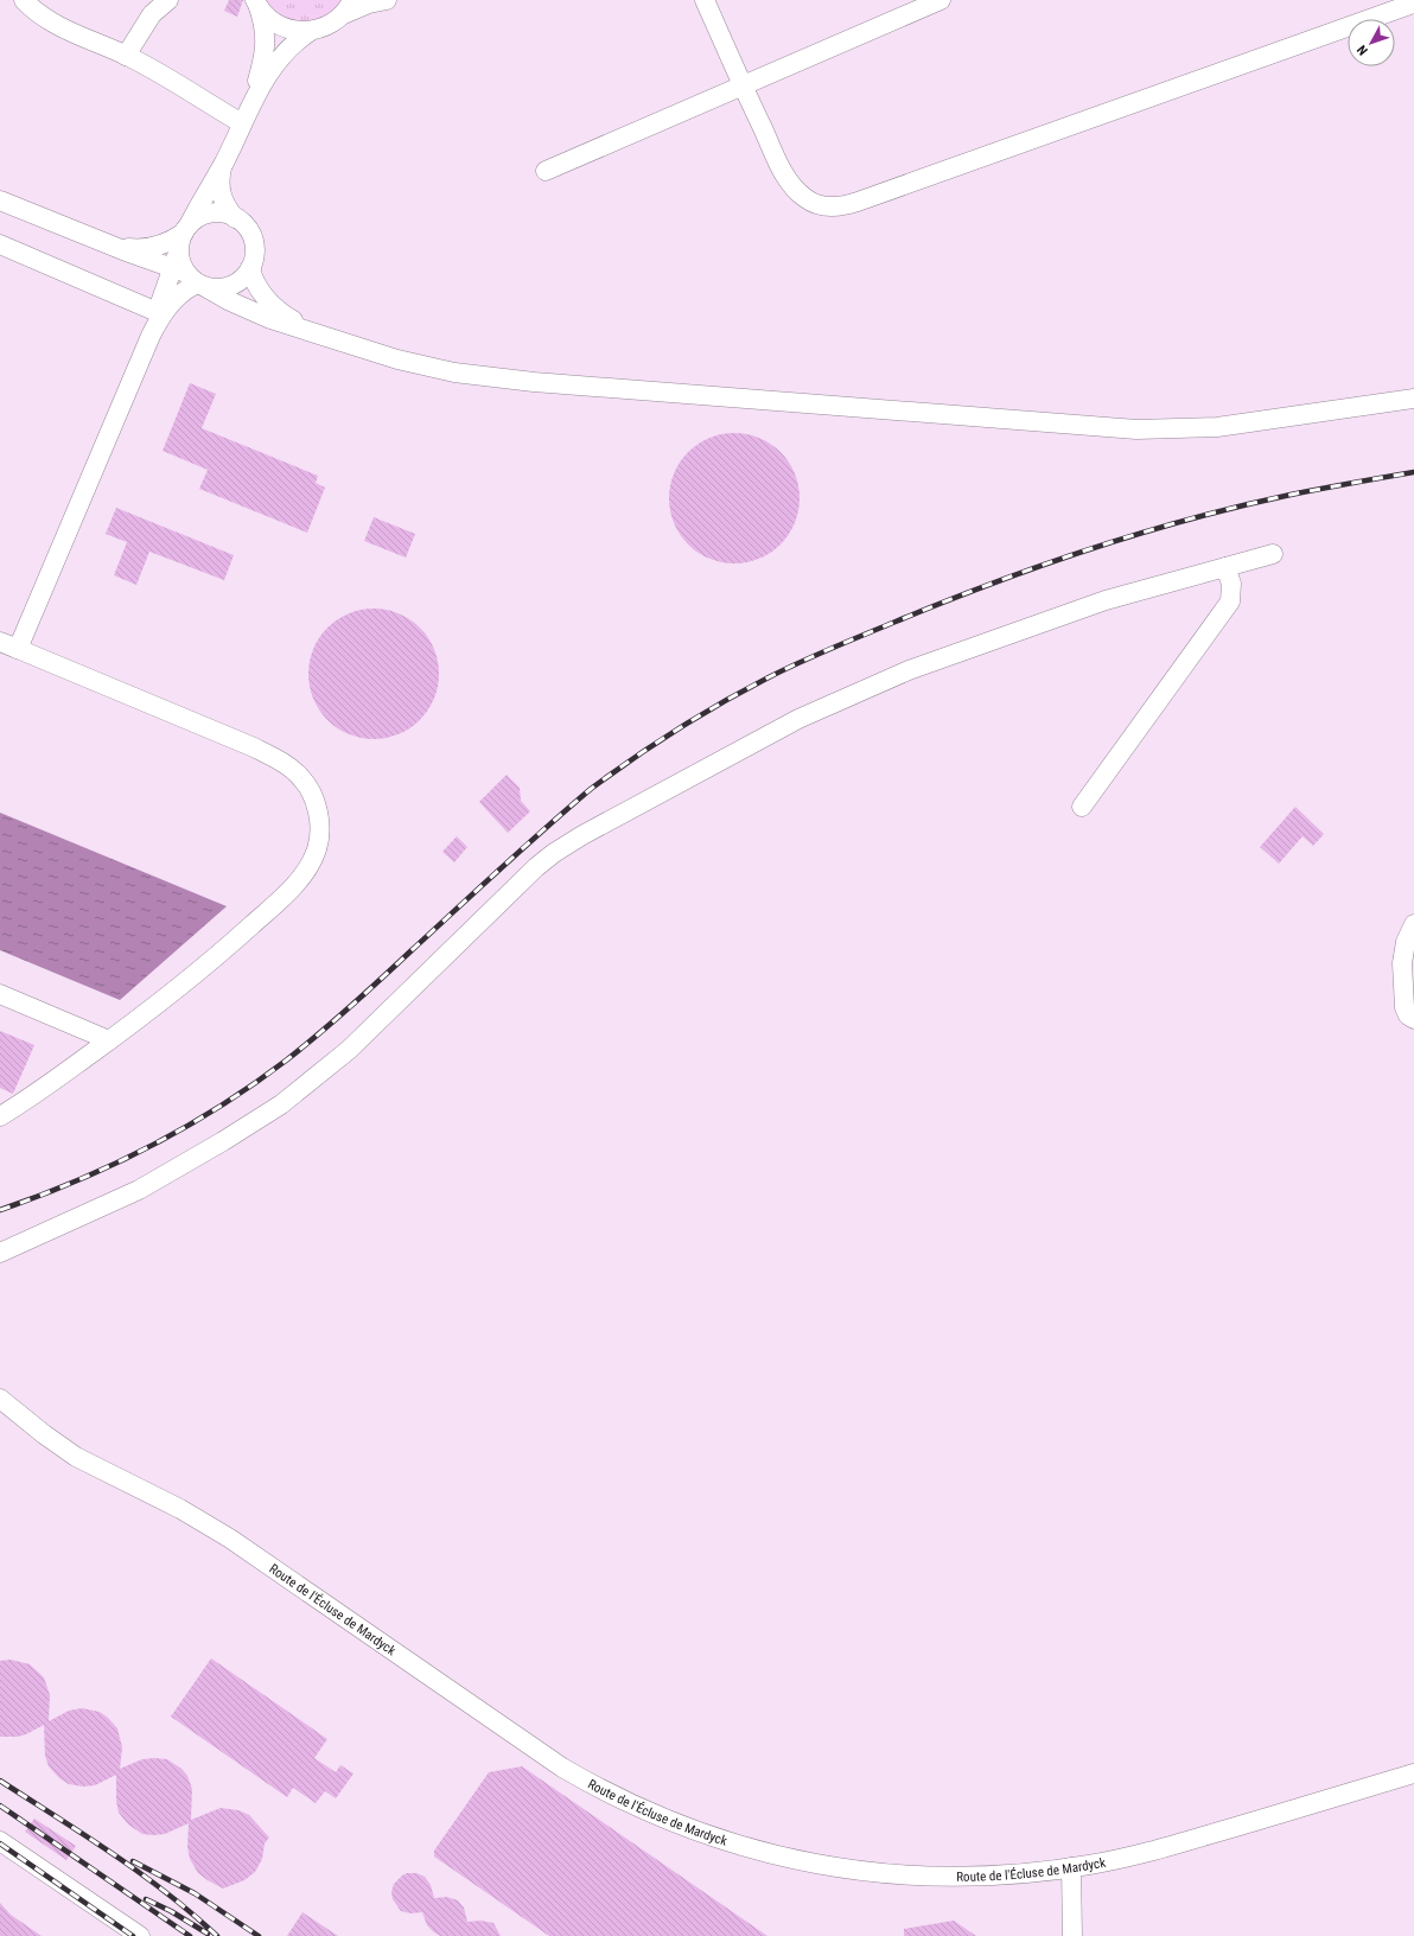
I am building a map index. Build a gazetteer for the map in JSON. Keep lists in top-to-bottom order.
{
  "streets": {
    "street": ["Route de l'Écluse de Mardyck"]
  },
  "north": "bottom left"
}
